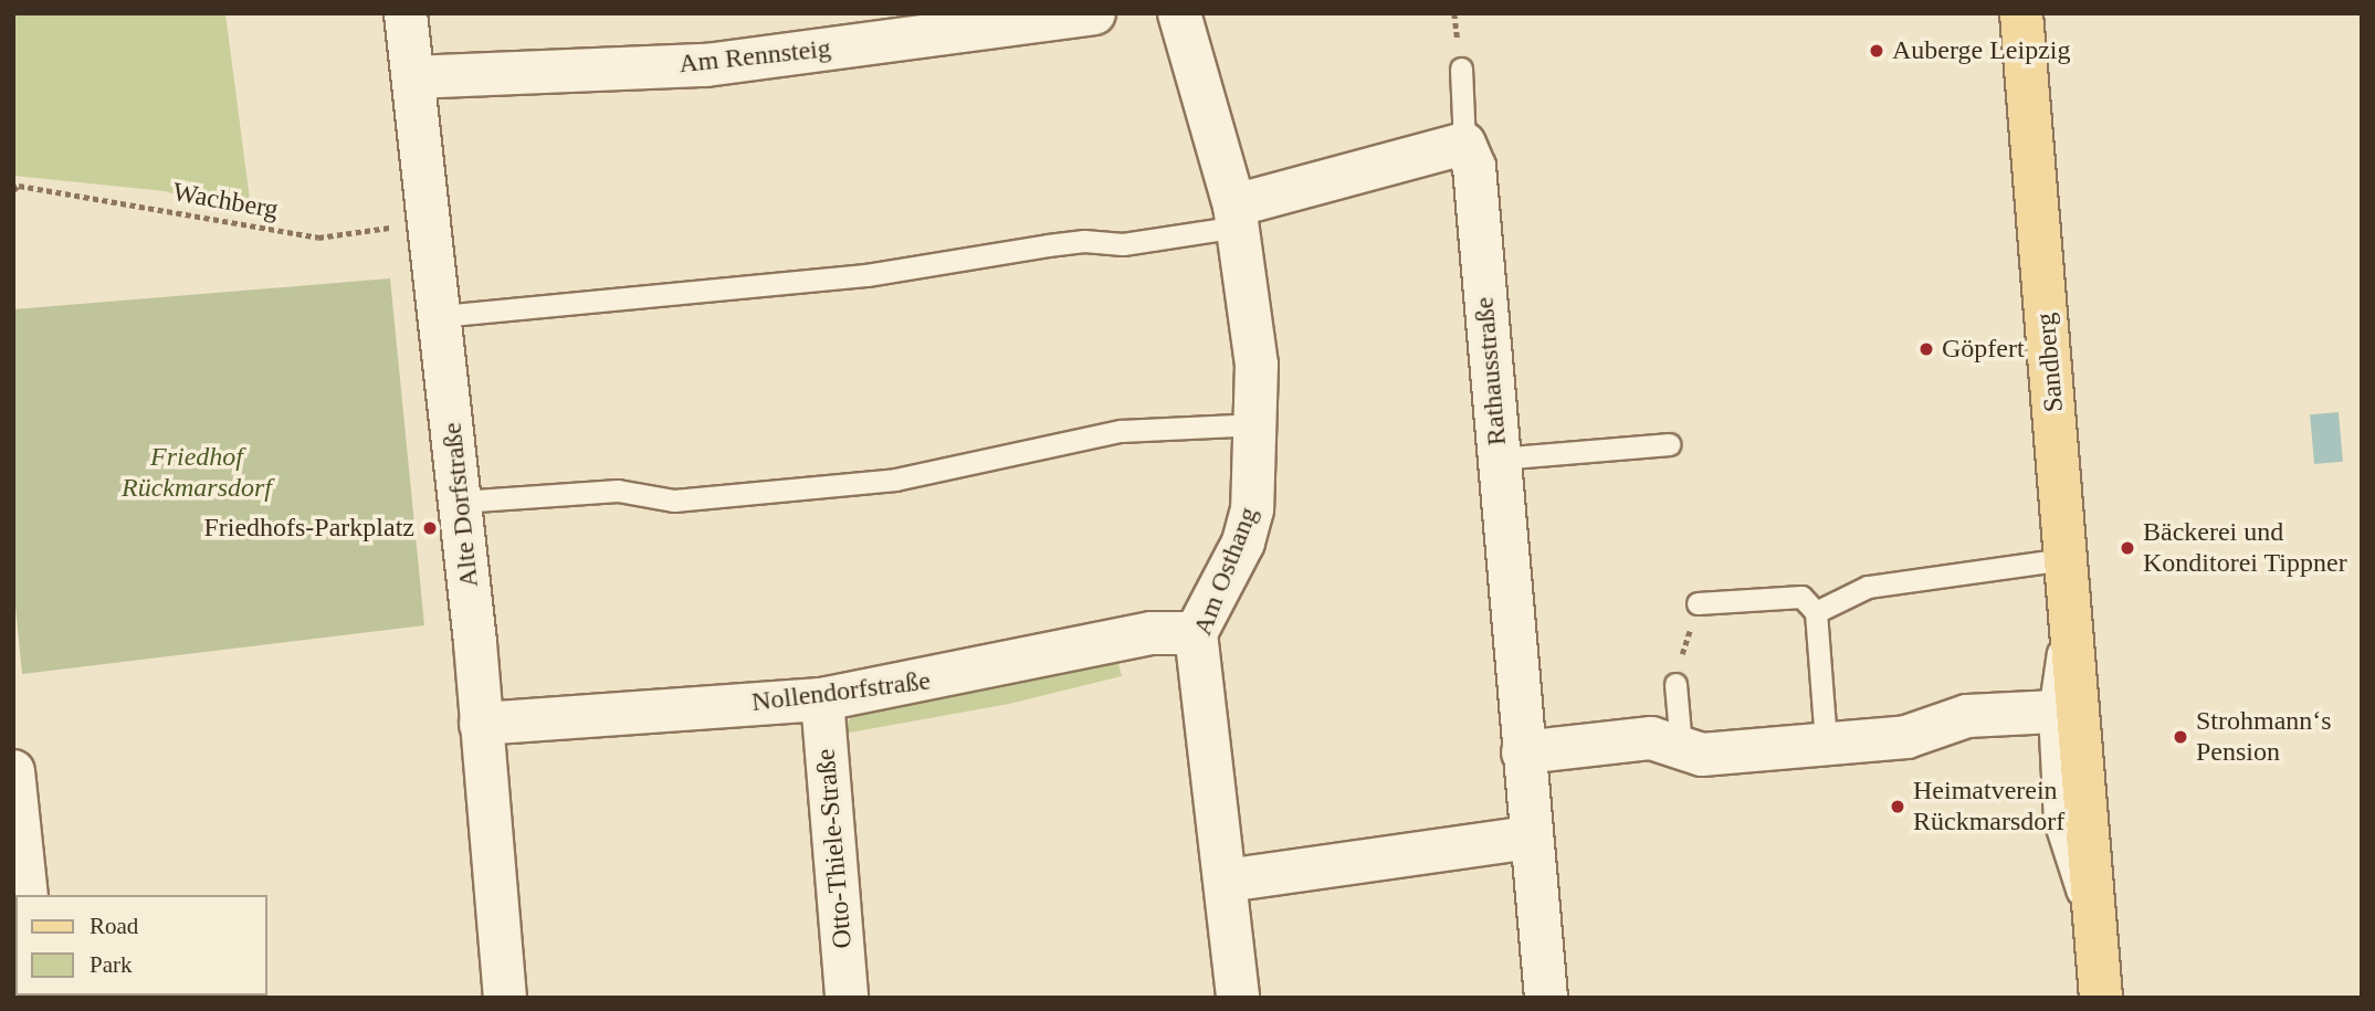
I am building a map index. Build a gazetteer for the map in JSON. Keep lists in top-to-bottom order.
{
  "streets": {
    "main road": ["Sandberg"],
    "street": [
      "Am Rennsteig",
      "Rathausstraße",
      "Alte Dorfstraße",
      "Am Osthang",
      "Nollendorfstraße",
      "Otto-Thiele-Straße"
    ],
    "path": ["Wachberg"]
  },
  "crossings": [
    ["Am Rennsteig", "Alte Dorfstraße"],
    ["Wachberg", "Alte Dorfstraße"],
    ["Alte Dorfstraße", "Nollendorfstraße"],
    ["Am Osthang", "Nollendorfstraße"],
    ["Nollendorfstraße", "Otto-Thiele-Straße"]
  ],
  "parks": ["Friedhof Rückmarsdorf"],
  "places": [
    "Auberge Leipzig",
    "Göpfert",
    "Friedhofs-Parkplatz",
    "Bäckerei und Konditorei Tippner",
    "Strohmann‘s Pension",
    "Heimatverein Rückmarsdorf"
  ],
  "legend": ["Road", "Park"]
}
